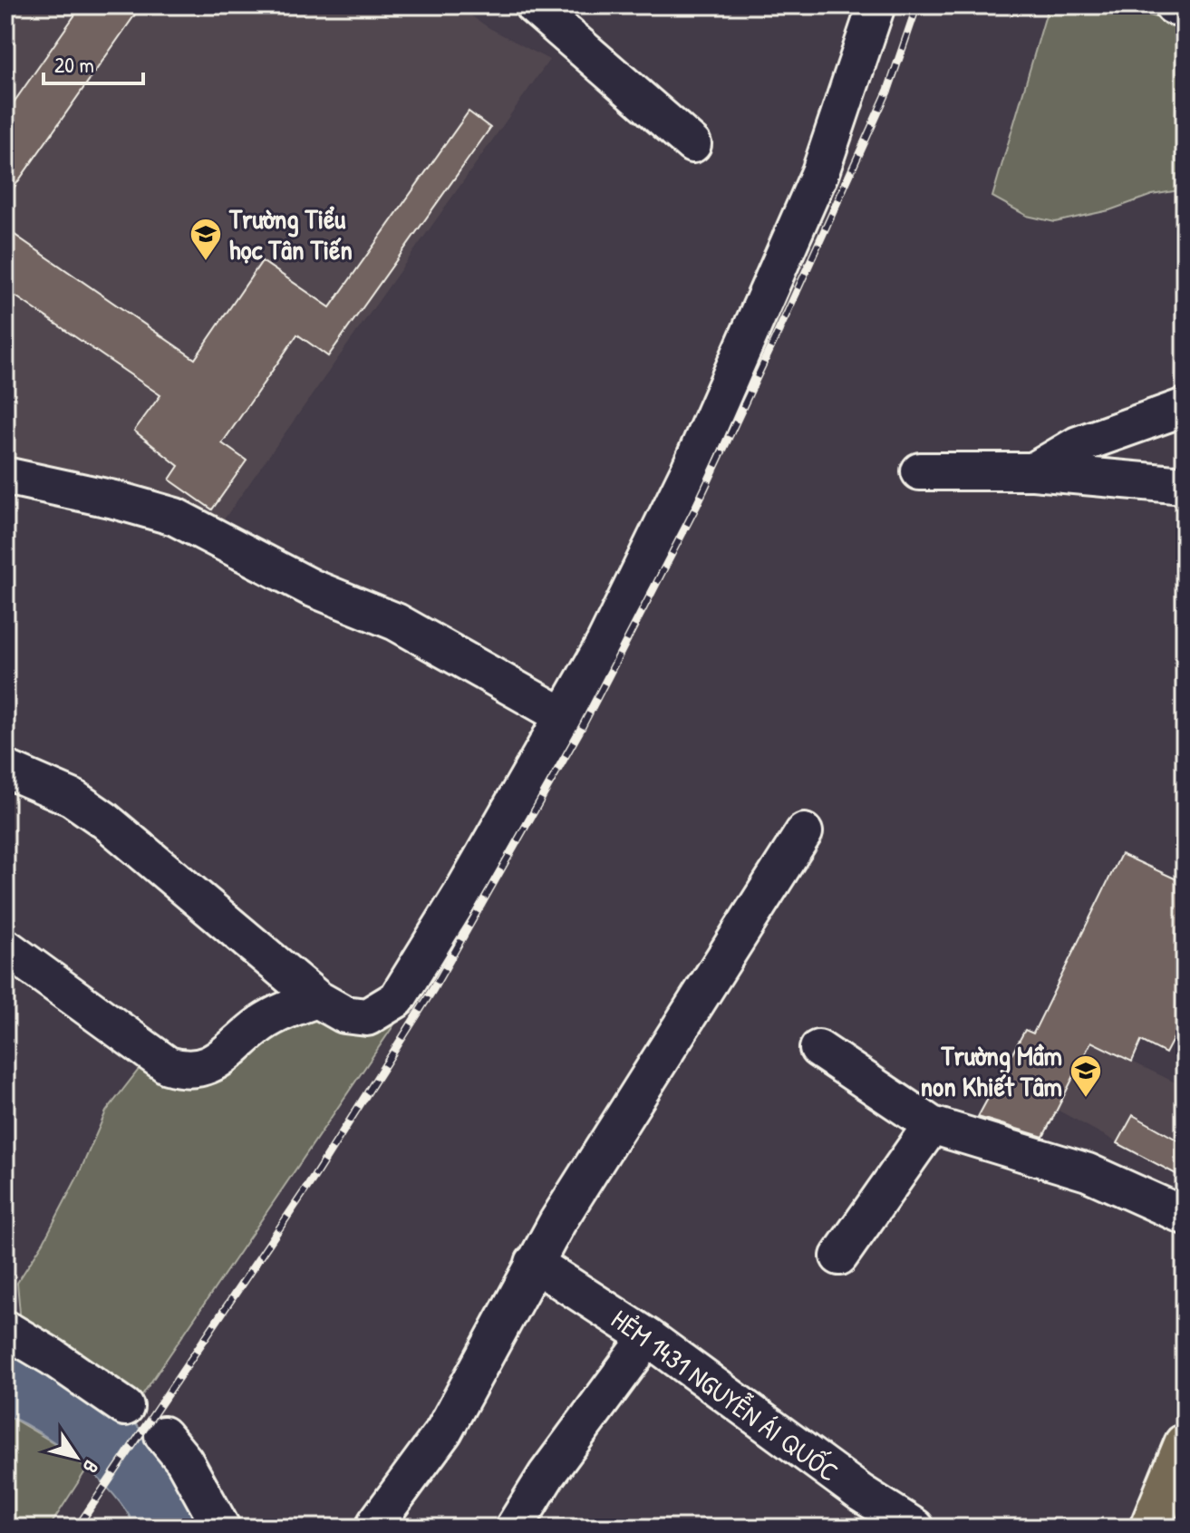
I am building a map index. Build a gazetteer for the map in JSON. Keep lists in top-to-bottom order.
{
  "streets": {
    "street": ["HẺM 1431 NGUYỄN ÁI QUỐC"]
  },
  "places": {
    "school or university": ["Trường Tiểu học Tân Tiến", "Trường Mầm non Khiết Tâm"]
  },
  "scale_bar": "20 m",
  "north": "bottom right"
}
